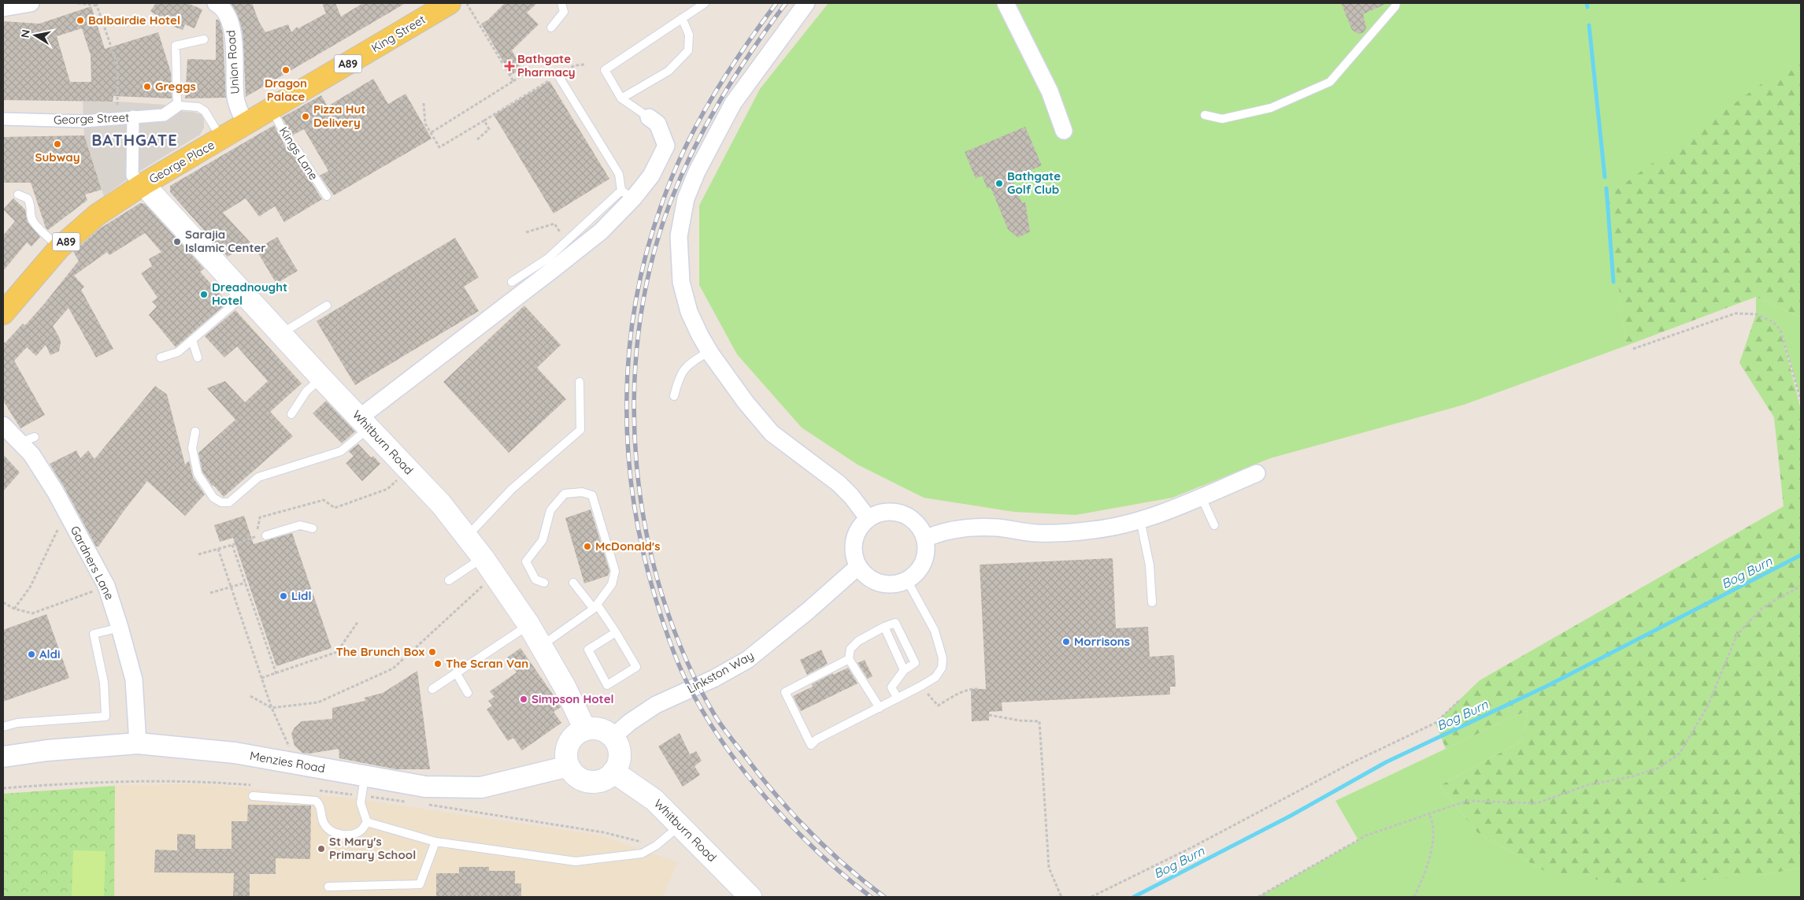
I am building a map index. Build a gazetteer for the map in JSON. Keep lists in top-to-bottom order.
{
  "streets": {
    "main road": [
      "King Street",
      "A89",
      "George Place",
      "Whitburn Road"
    ],
    "street": [
      "Union Road",
      "George Street",
      "Gardners Lane",
      "Linkston Way",
      "Menzies Road"
    ],
    "lane": ["Kings Lane"]
  },
  "crossings": [
    ["King Street", "Union Road"],
    ["King Street", "Kings Lane"],
    ["King Street", "George Place"],
    ["Union Road", "George Place"],
    ["A89", "George Place"],
    ["A89", "Whitburn Road"],
    ["George Street", "George Place"],
    ["George Place", "Whitburn Road"],
    ["Whitburn Road", "Linkston Way"],
    ["Whitburn Road", "Menzies Road"],
    ["Gardners Lane", "Menzies Road"],
    ["Linkston Way", "Menzies Road"]
  ],
  "districts": ["BATHGATE"],
  "water": ["Bog Burn"],
  "places": {
    "other": [
      "Balbairdie Hotel",
      "Dragon Palace",
      "Greggs",
      "Pizza Hut Delivery",
      "Subway",
      "Bathgate Golf Club",
      "Sarajia Islamic Center",
      "Dreadnought Hotel",
      "McDonald's",
      "Lidl",
      "Morrisons",
      "The Brunch Box",
      "Aldi",
      "The Scran Van",
      "Simpson Hotel",
      "St Mary's Primary School"
    ],
    "health": ["Bathgate Pharmacy"]
  },
  "north": "left"
}
